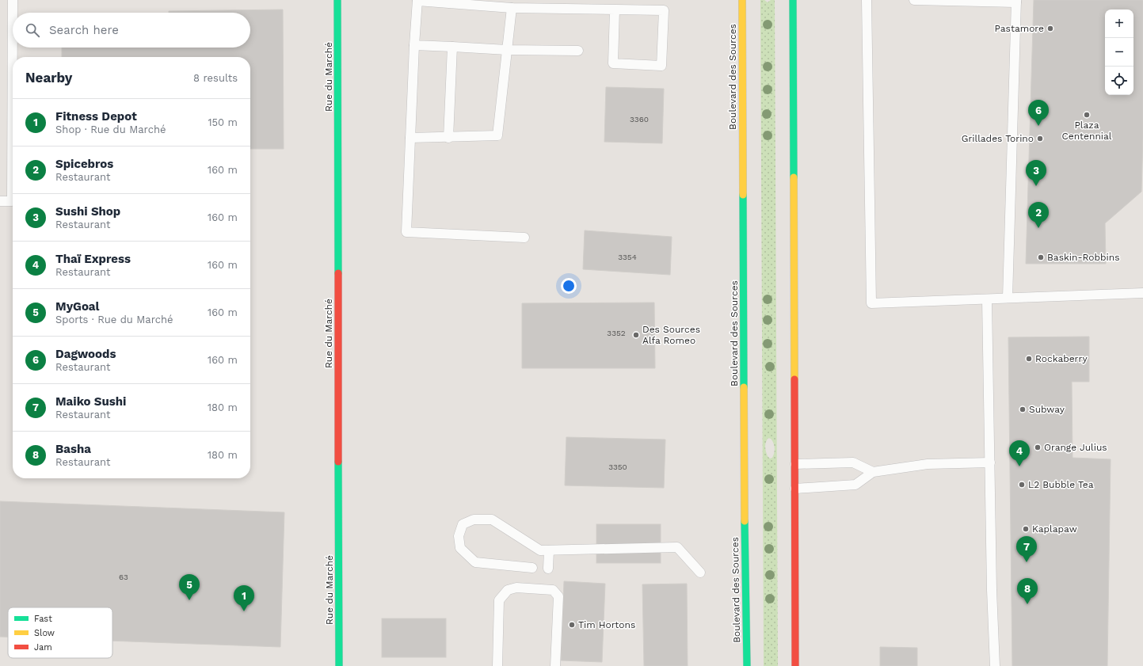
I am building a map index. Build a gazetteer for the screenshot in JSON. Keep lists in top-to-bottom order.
{
  "streets": {
    "main road": ["Rue du Marché", "Boulevard des Sources"]
  },
  "places": [
    "Pastamore",
    "Plaza Centennial",
    "Grillades Torino",
    "Baskin-Robbins",
    "Des Sources Alfa Romeo",
    "Rockaberry",
    "Subway",
    "Orange Julius",
    "L2 Bubble Tea",
    "Kaplapaw",
    "Tim Hortons"
  ],
  "house_numbers": [
    "3360",
    "3354",
    "3352",
    "3350",
    "63"
  ],
  "legend": ["Fast", "Slow", "Jam"],
  "page": {
    "map_buttons": ["+", "−"],
    "search": "Search here",
    "heading": ["Nearby", "8 results"],
    "list": [
      {
        "mark": "1",
        "name": "Fitness Depot",
        "note": "Shop · Rue du Marché",
        "value": "150 m"
      },
      {
        "mark": "2",
        "name": "Spicebros",
        "note": "Restaurant",
        "value": "160 m"
      },
      {
        "mark": "3",
        "name": "Sushi Shop",
        "note": "Restaurant",
        "value": "160 m"
      },
      {
        "mark": "4",
        "name": "Thaï Express",
        "note": "Restaurant",
        "value": "160 m"
      },
      {
        "mark": "5",
        "name": "MyGoal",
        "note": "Sports · Rue du Marché",
        "value": "160 m"
      },
      {
        "mark": "6",
        "name": "Dagwoods",
        "note": "Restaurant",
        "value": "160 m"
      },
      {
        "mark": "7",
        "name": "Maiko Sushi",
        "note": "Restaurant",
        "value": "180 m"
      },
      {
        "mark": "8",
        "name": "Basha",
        "note": "Restaurant",
        "value": "180 m"
      }
    ],
    "pins": [
      "6",
      "3",
      "2",
      "4",
      "7",
      "5",
      "8",
      "1"
    ]
  }
}
